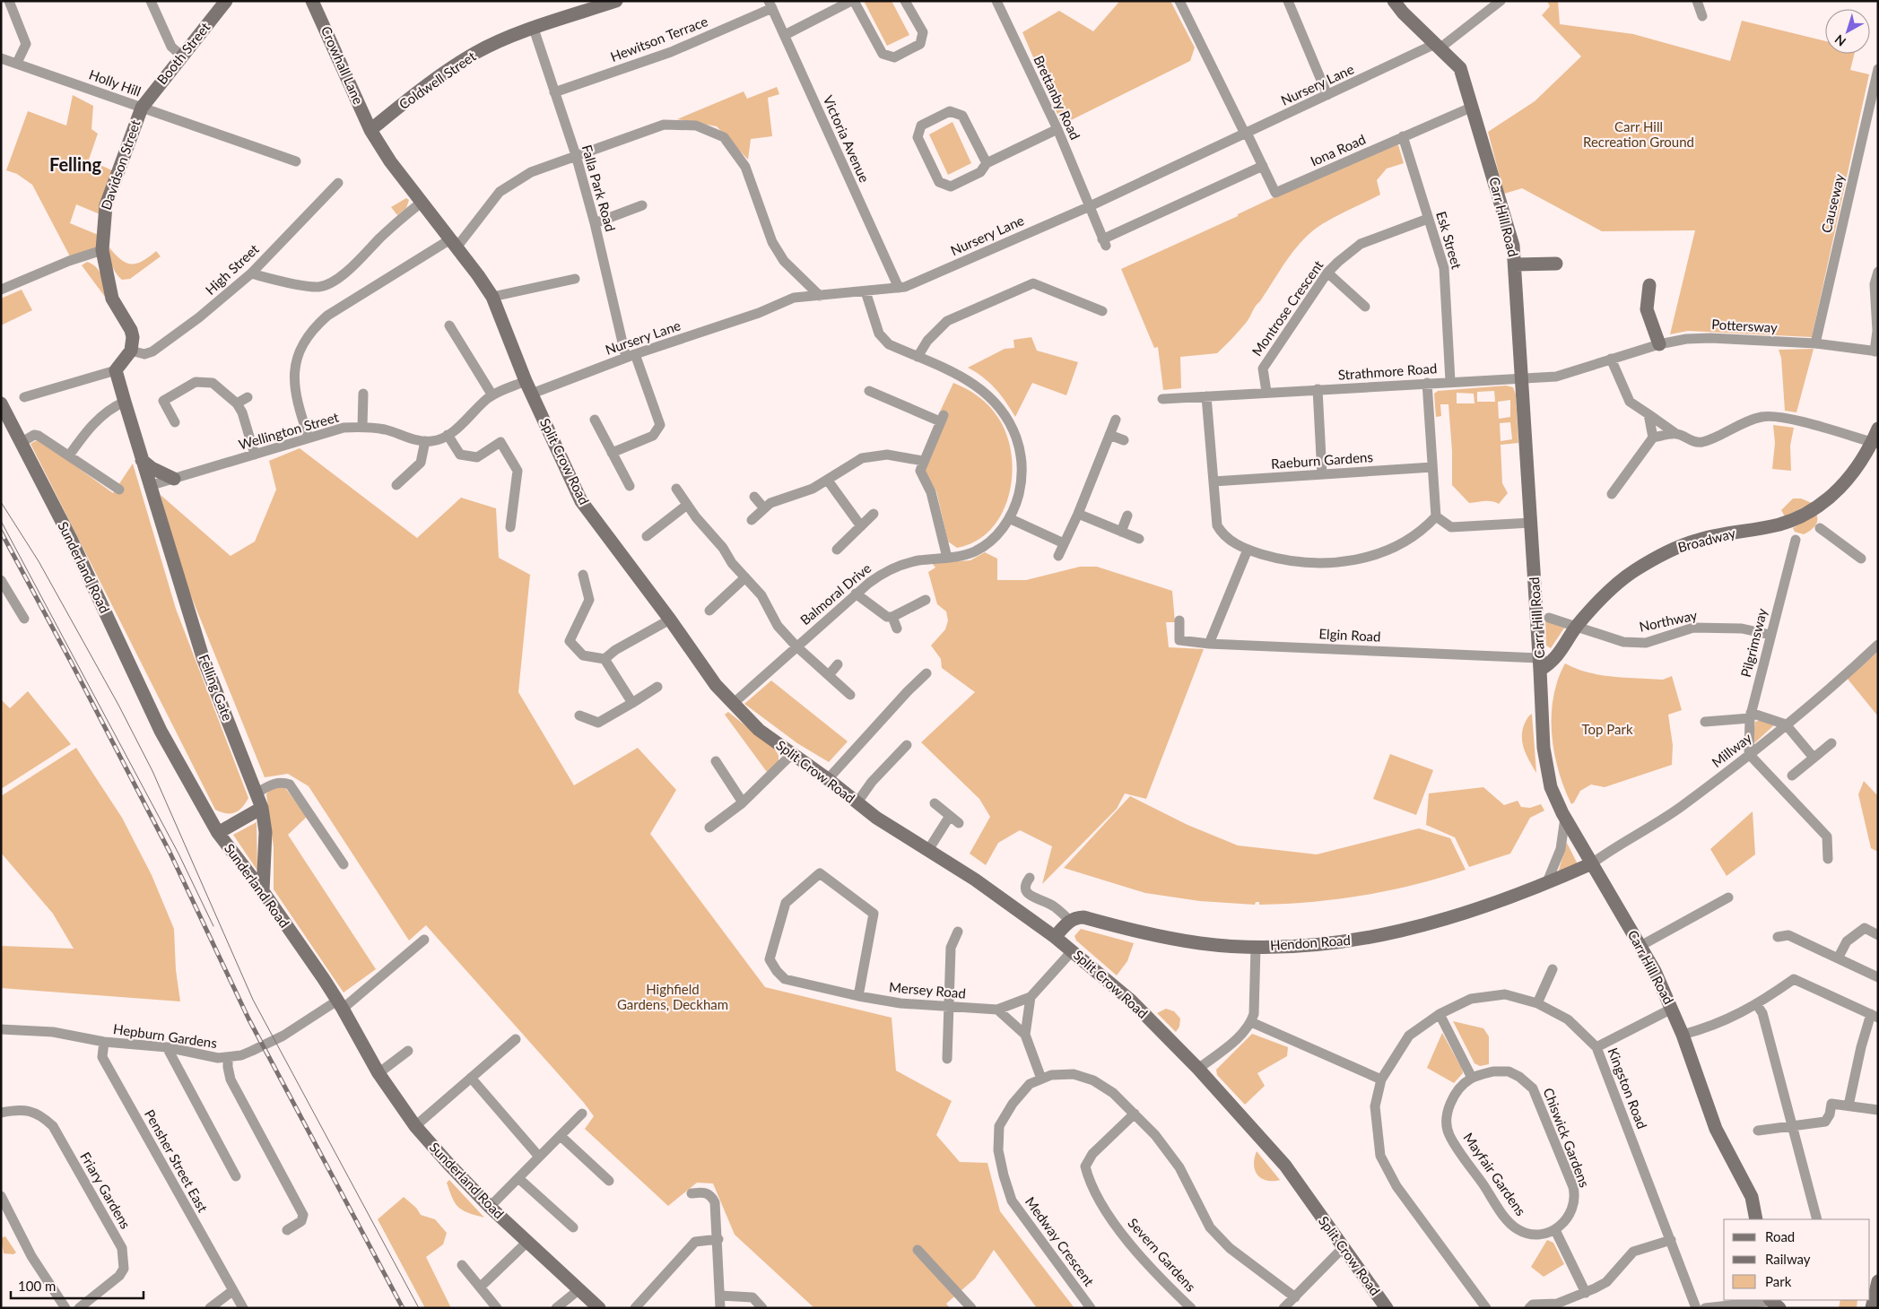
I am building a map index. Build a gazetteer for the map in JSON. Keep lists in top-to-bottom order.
{
  "streets": {
    "street": [
      "Hewitson Terrace",
      "Booth Street",
      "Crowhall Lane",
      "Coldwell Street",
      "Holly Hill",
      "Nursery Lane",
      "Brettanby Road",
      "Victoria Avenue",
      "Iona Road",
      "Davidson Street",
      "Falla Park Road",
      "Causeway",
      "Carr Hill Road",
      "Esk Street",
      "High Street",
      "Montrose Crescent",
      "Pottersway",
      "Strathmore Road",
      "Wellington Street",
      "Raeburn Gardens",
      "Split Crow Road",
      "Broadway",
      "Sunderland Road",
      "Balmoral Drive",
      "Northway",
      "Elgin Road",
      "Pilgrimsway",
      "Felling Gate",
      "Millway",
      "Hendon Road",
      "Mersey Road",
      "Hepburn Gardens",
      "Kingston Road",
      "Chiswick Gardens",
      "Pensher Street East",
      "Mayfair Gardens",
      "Friary Gardens",
      "Medway Crescent",
      "Severn Gardens"
    ]
  },
  "crossings": [
    ["Hewitson Terrace", "Victoria Avenue"],
    ["Hewitson Terrace", "Falla Park Road"],
    ["Booth Street", "Holly Hill"],
    ["Booth Street", "Davidson Street"],
    ["Crowhall Lane", "Coldwell Street"],
    ["Crowhall Lane", "Split Crow Road"],
    ["Coldwell Street", "Falla Park Road"],
    ["Coldwell Street", "Split Crow Road"],
    ["Holly Hill", "Davidson Street"],
    ["Nursery Lane", "Brettanby Road"],
    ["Nursery Lane", "Victoria Avenue"],
    ["Nursery Lane", "Iona Road"],
    ["Nursery Lane", "Falla Park Road"],
    ["Nursery Lane", "Carr Hill Road"],
    ["Nursery Lane", "Split Crow Road"],
    ["Nursery Lane", "Balmoral Drive"],
    ["Brettanby Road", "Iona Road"],
    ["Iona Road", "Carr Hill Road"],
    ["Iona Road", "Esk Street"],
    ["Davidson Street", "High Street"],
    ["Causeway", "Pottersway"],
    ["Carr Hill Road", "Strathmore Road"],
    ["Carr Hill Road", "Broadway"],
    ["Carr Hill Road", "Elgin Road"],
    ["Carr Hill Road", "Millway"],
    ["Carr Hill Road", "Hendon Road"],
    ["Esk Street", "Montrose Crescent"],
    ["Esk Street", "Strathmore Road"],
    ["Montrose Crescent", "Strathmore Road"],
    ["Pottersway", "Strathmore Road"],
    ["Wellington Street", "Split Crow Road"],
    ["Wellington Street", "Felling Gate"],
    ["Split Crow Road", "Balmoral Drive"],
    ["Split Crow Road", "Mersey Road"],
    ["Broadway", "Northway"],
    ["Broadway", "Elgin Road"],
    ["Sunderland Road", "Felling Gate"],
    ["Sunderland Road", "Hepburn Gardens"],
    ["Northway", "Pilgrimsway"],
    ["Pilgrimsway", "Millway"],
    ["Millway", "Hendon Road"],
    ["Hepburn Gardens", "Pensher Street East"],
    ["Chiswick Gardens", "Mayfair Gardens"],
    ["Medway Crescent", "Severn Gardens"]
  ],
  "districts": ["Felling"],
  "parks": ["Carr Hill Recreation Ground", "Top Park", "Highfield Gardens, Deckham"],
  "legend": ["Road", "Railway", "Park"],
  "scale_bar": "100 m",
  "north": "bottom left"
}
